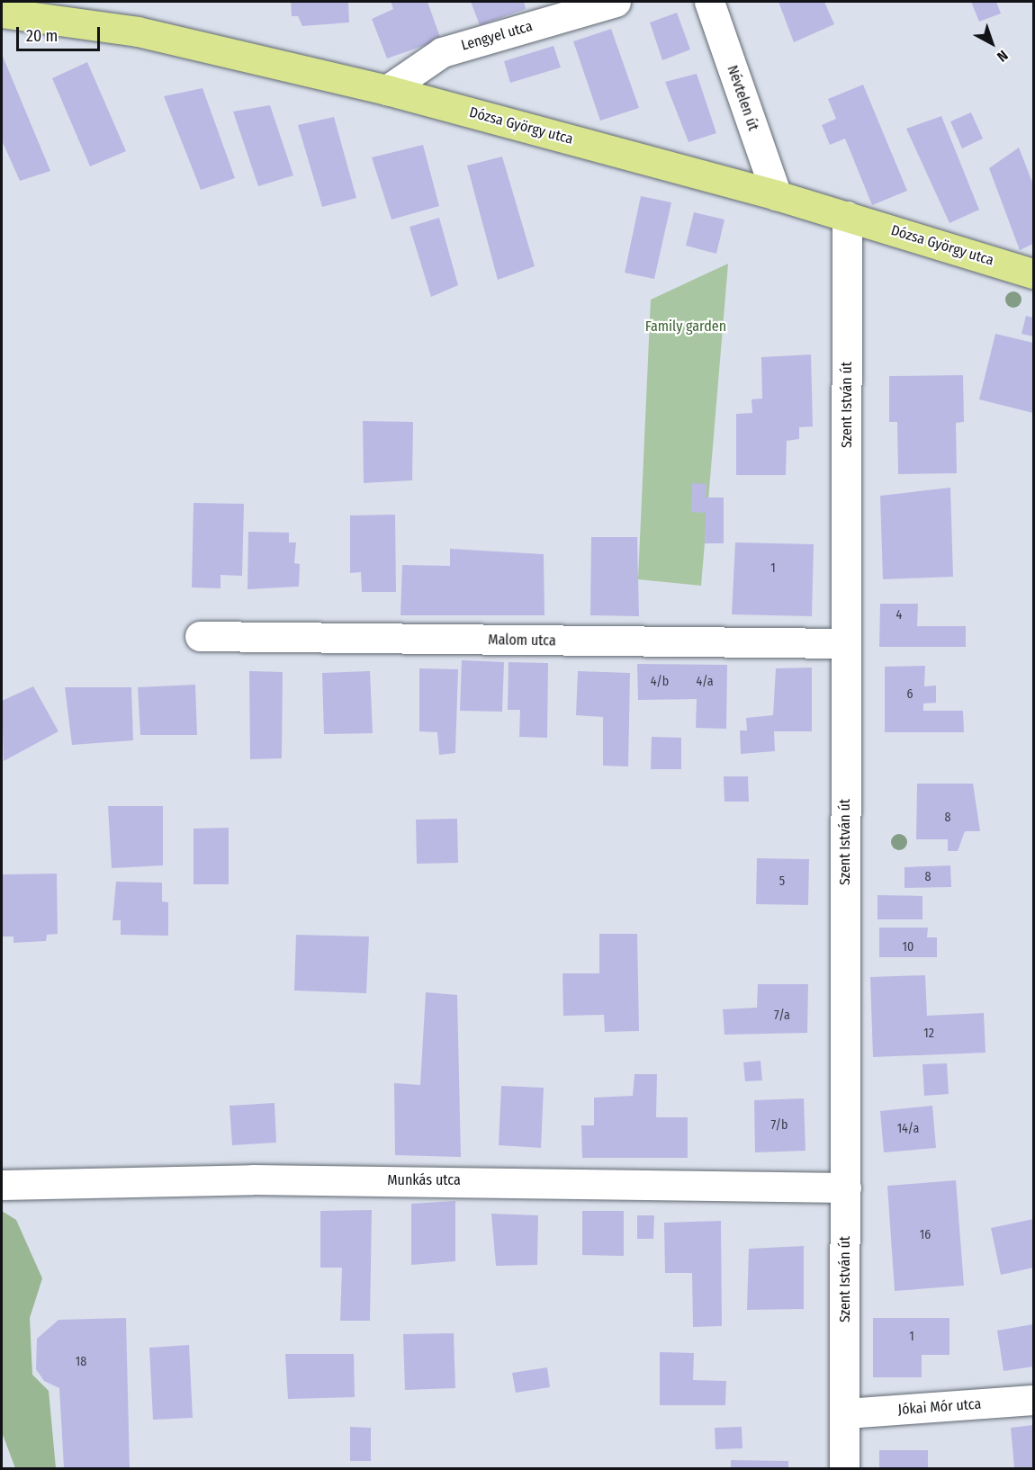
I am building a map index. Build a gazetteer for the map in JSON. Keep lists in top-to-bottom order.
{
  "streets": {
    "main road": ["Dózsa György utca"],
    "street": [
      "Lengyel utca",
      "Névtelen út",
      "Szent István út",
      "Malom utca",
      "Munkás utca",
      "Jókai Mór utca"
    ]
  },
  "crossings": [
    ["Lengyel utca", "Dózsa György utca"],
    ["Névtelen út", "Dózsa György utca"],
    ["Dózsa György utca", "Szent István út"],
    ["Szent István út", "Malom utca"],
    ["Szent István út", "Munkás utca"],
    ["Szent István út", "Jókai Mór utca"]
  ],
  "parks": ["Family garden"],
  "house_numbers": [
    "1",
    "4",
    "4/b",
    "4/a",
    "6",
    "8",
    "8",
    "5",
    "10",
    "7/a",
    "12",
    "7/b",
    "14/a",
    "16",
    "1",
    "18"
  ],
  "scale_bar": "20 m",
  "north": "bottom right"
}
